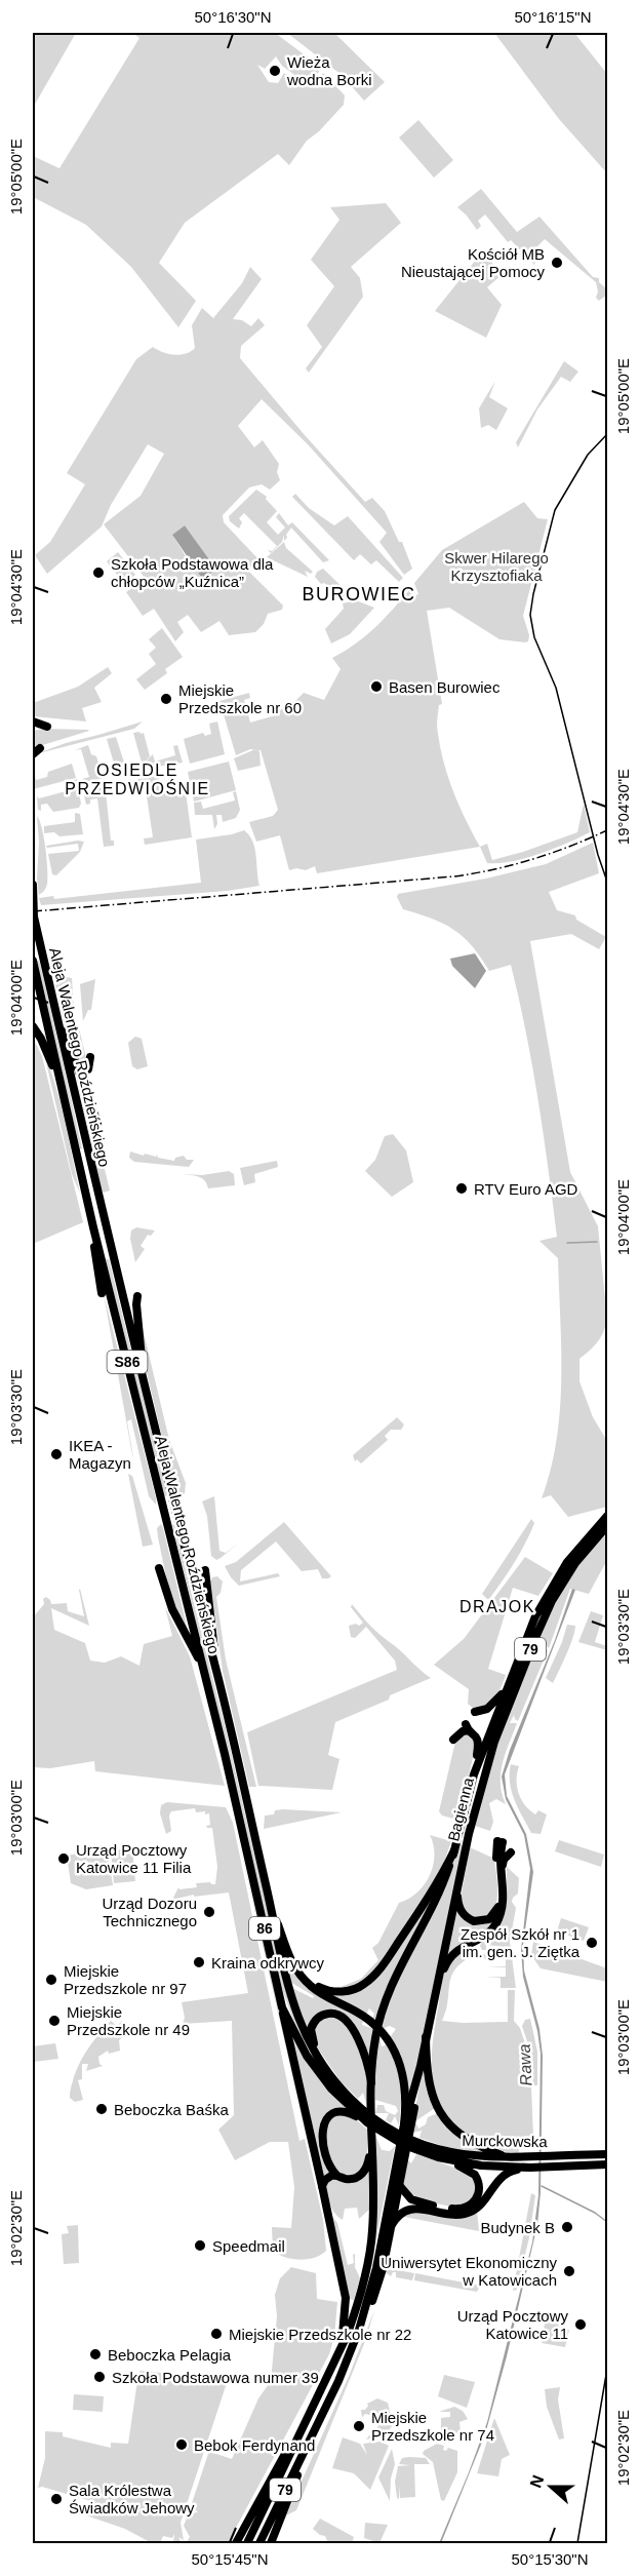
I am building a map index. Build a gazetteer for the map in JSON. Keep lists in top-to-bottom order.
{
  "streets": {
    "highway": [
      "Aleja Walentego Roździeńskiego",
      "S86",
      "86",
      "Murckowska"
    ],
    "main road": ["79", "Bagienna"]
  },
  "crossings": [
    ["Aleja Walentego Roździeńskiego", "Murckowska"],
    ["79", "Bagienna"]
  ],
  "districts": ["BUROWIEC", "OSIEDLE PRZEDWIOŚNIE", "DRAJOK"],
  "water": ["Rawa"],
  "parks": ["Skwer Hilarego Krzysztofiaka"],
  "places": [
    "Wieża wodna Borki",
    "Kościół MB Nieustającej Pomocy",
    "Szkoła Podstawowa dla chłopców „Kuźnica”",
    "Basen Burowiec",
    "Miejskie Przedszkole nr 60",
    "RTV Euro AGD",
    "IKEA - Magazyn",
    "Urząd Pocztowy Katowice 11 Filia",
    "Urząd Dozoru Technicznego",
    "Zespół Szkół nr 1 im. gen. J. Ziętka",
    "Kraina odkrywcy",
    "Miejskie Przedszkole nr 97",
    "Miejskie Przedszkole nr 49",
    "Beboczka Baśka",
    "Budynek B",
    "Speedmail",
    "Uniwersytet Ekonomiczny w Katowicach",
    "Urząd Pocztowy Katowice 11",
    "Miejskie Przedszkole nr 22",
    "Beboczka Pelagia",
    "Szkoła Podstawowa numer 39",
    "Miejskie Przedszkole nr 74",
    "Bebok Ferdynand",
    "Sala Królestwa Świadków Jehowy"
  ],
  "north": "left",
  "coordinates": [
    "50°16'30\"N",
    "50°16'15\"N",
    "19°05'00\"E",
    "19°04'30\"E",
    "19°04'00\"E",
    "19°03'30\"E",
    "19°03'00\"E",
    "19°02'30\"E",
    "50°15'45\"N",
    "50°15'30\"N"
  ]
}
